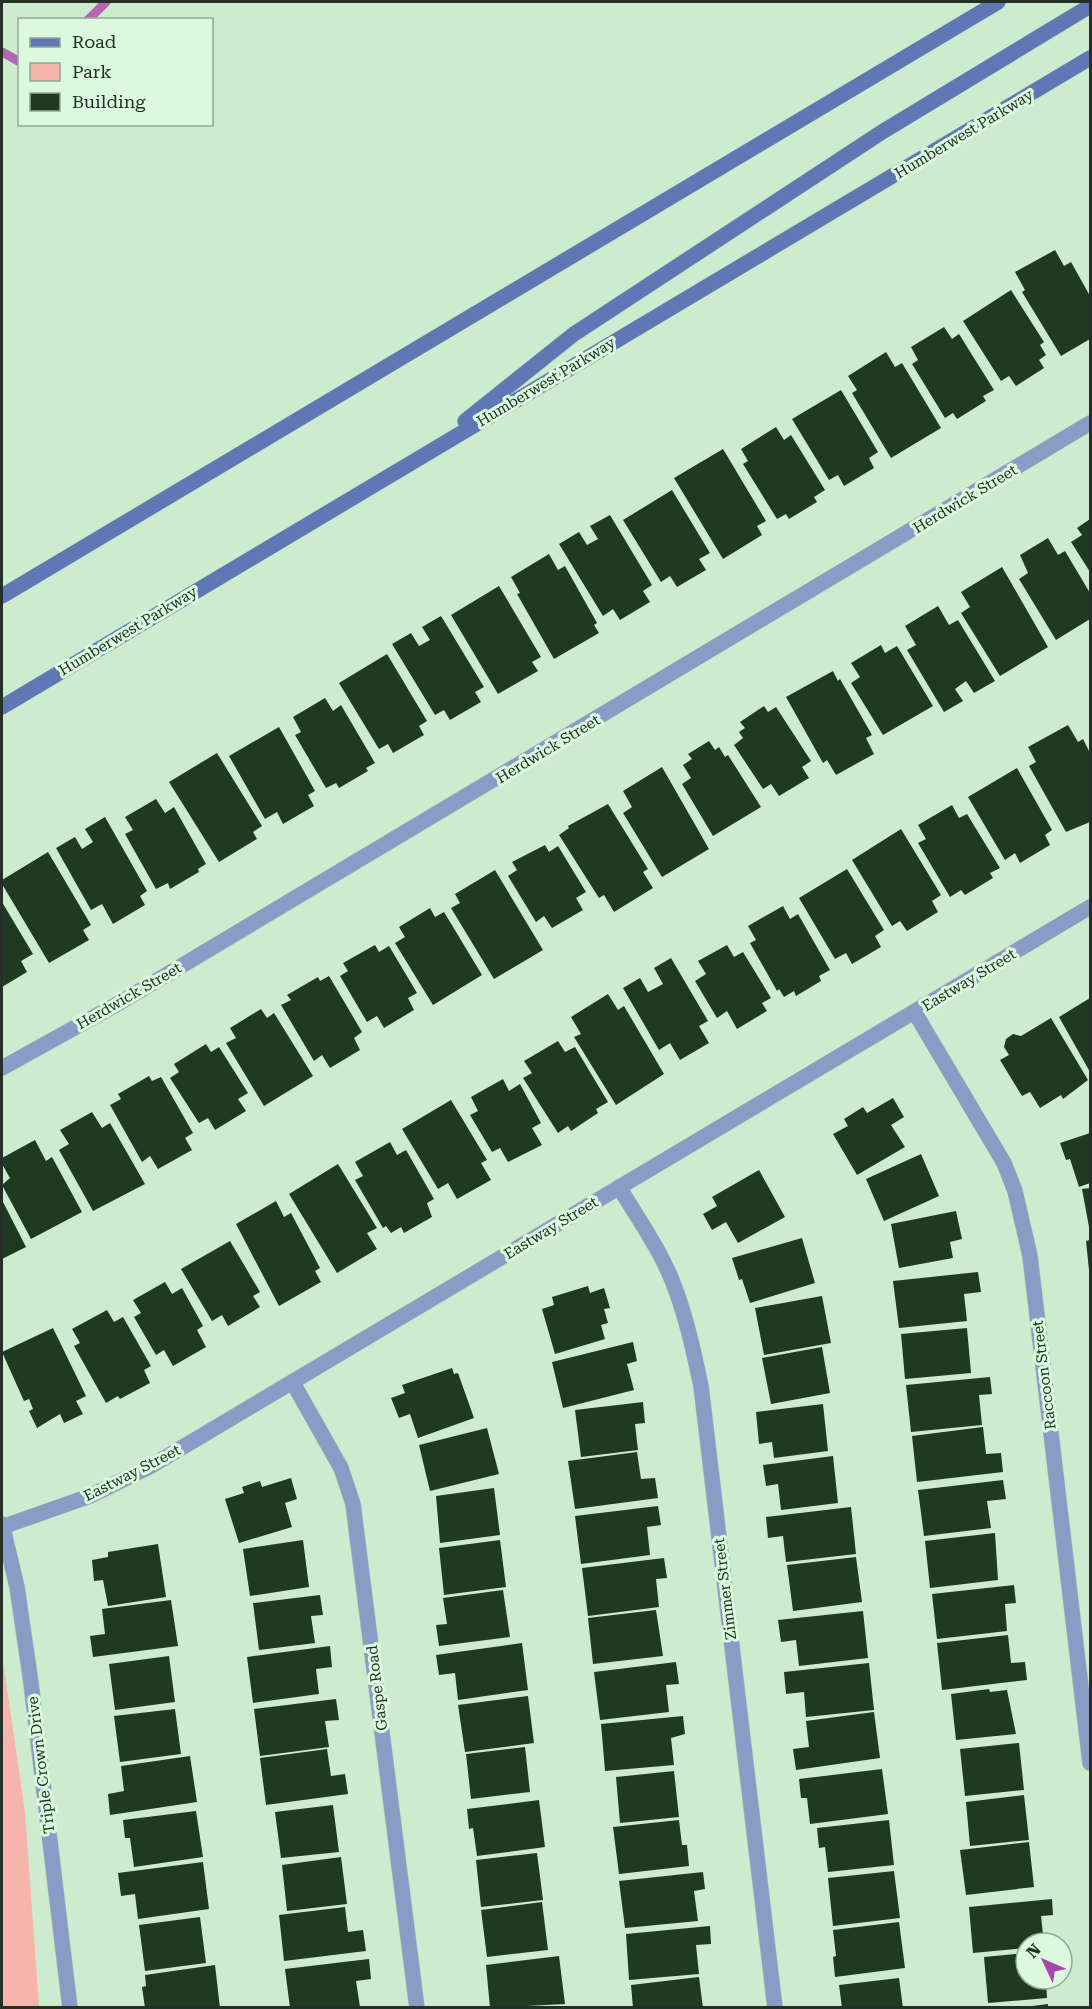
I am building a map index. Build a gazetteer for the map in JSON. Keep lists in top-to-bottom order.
{
  "streets": {
    "main road": ["Humberwest Parkway"],
    "street": [
      "Herdwick Street",
      "Eastway Street",
      "Raccoon Street",
      "Zimmer Street",
      "Gaspe Road",
      "Triple Crown Drive"
    ]
  },
  "crossings": [
    ["Eastway Street", "Raccoon Street"],
    ["Eastway Street", "Zimmer Street"],
    ["Eastway Street", "Gaspe Road"],
    ["Eastway Street", "Triple Crown Drive"]
  ],
  "legend": ["Road", "Park", "Building"],
  "north": "top left"
}
